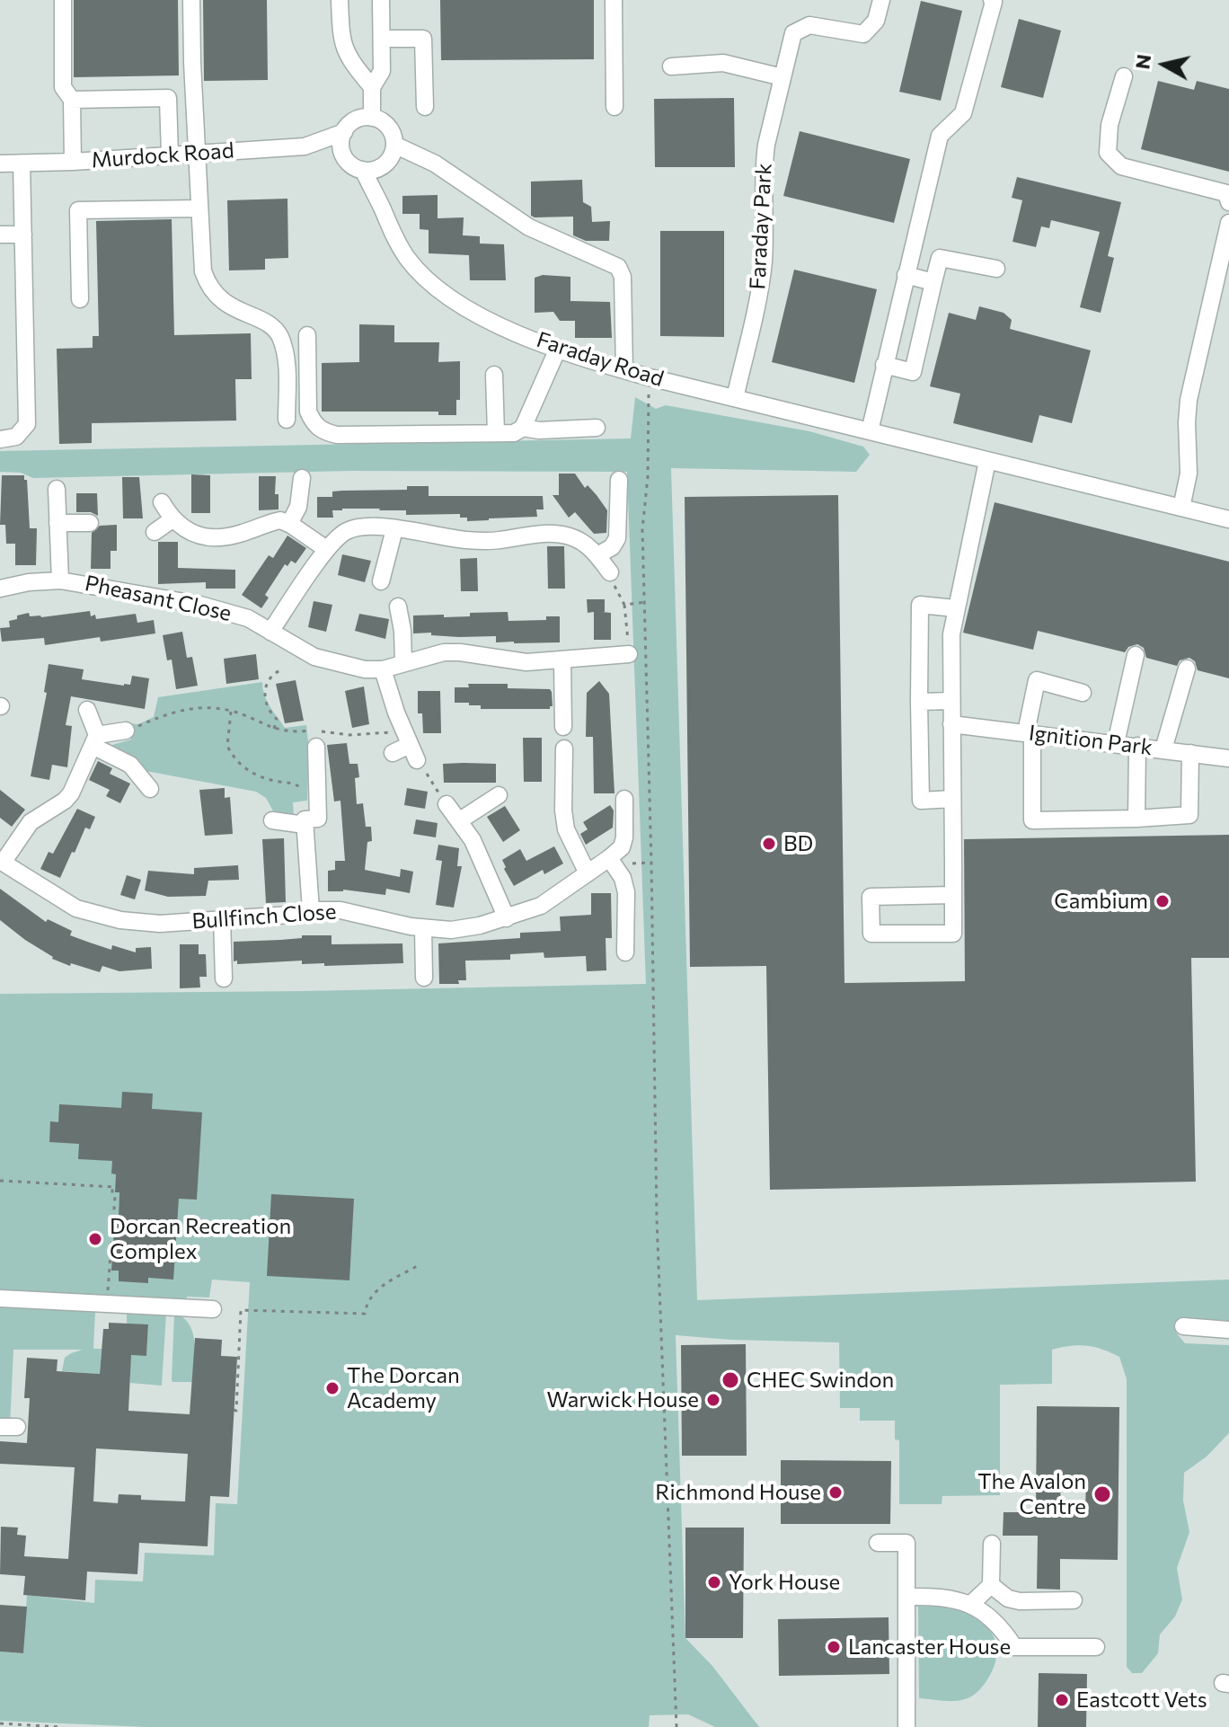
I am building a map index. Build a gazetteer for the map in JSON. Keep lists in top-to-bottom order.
{
  "streets": {
    "street": [
      "Murdock Road",
      "Faraday Park",
      "Faraday Road",
      "Pheasant Close",
      "Ignition Park",
      "Bullfinch Close"
    ]
  },
  "crossings": [
    ["Murdock Road", "Faraday Road"],
    ["Faraday Park", "Faraday Road"]
  ],
  "places": [
    "BD",
    "Cambium",
    "Dorcan Recreation Complex",
    "CHEC Swindon",
    "The Dorcan Academy",
    "Warwick House",
    "Richmond House",
    "The Avalon Centre",
    "York House",
    "Lancaster House",
    "Eastcott Vets"
  ],
  "north": "left"
}
